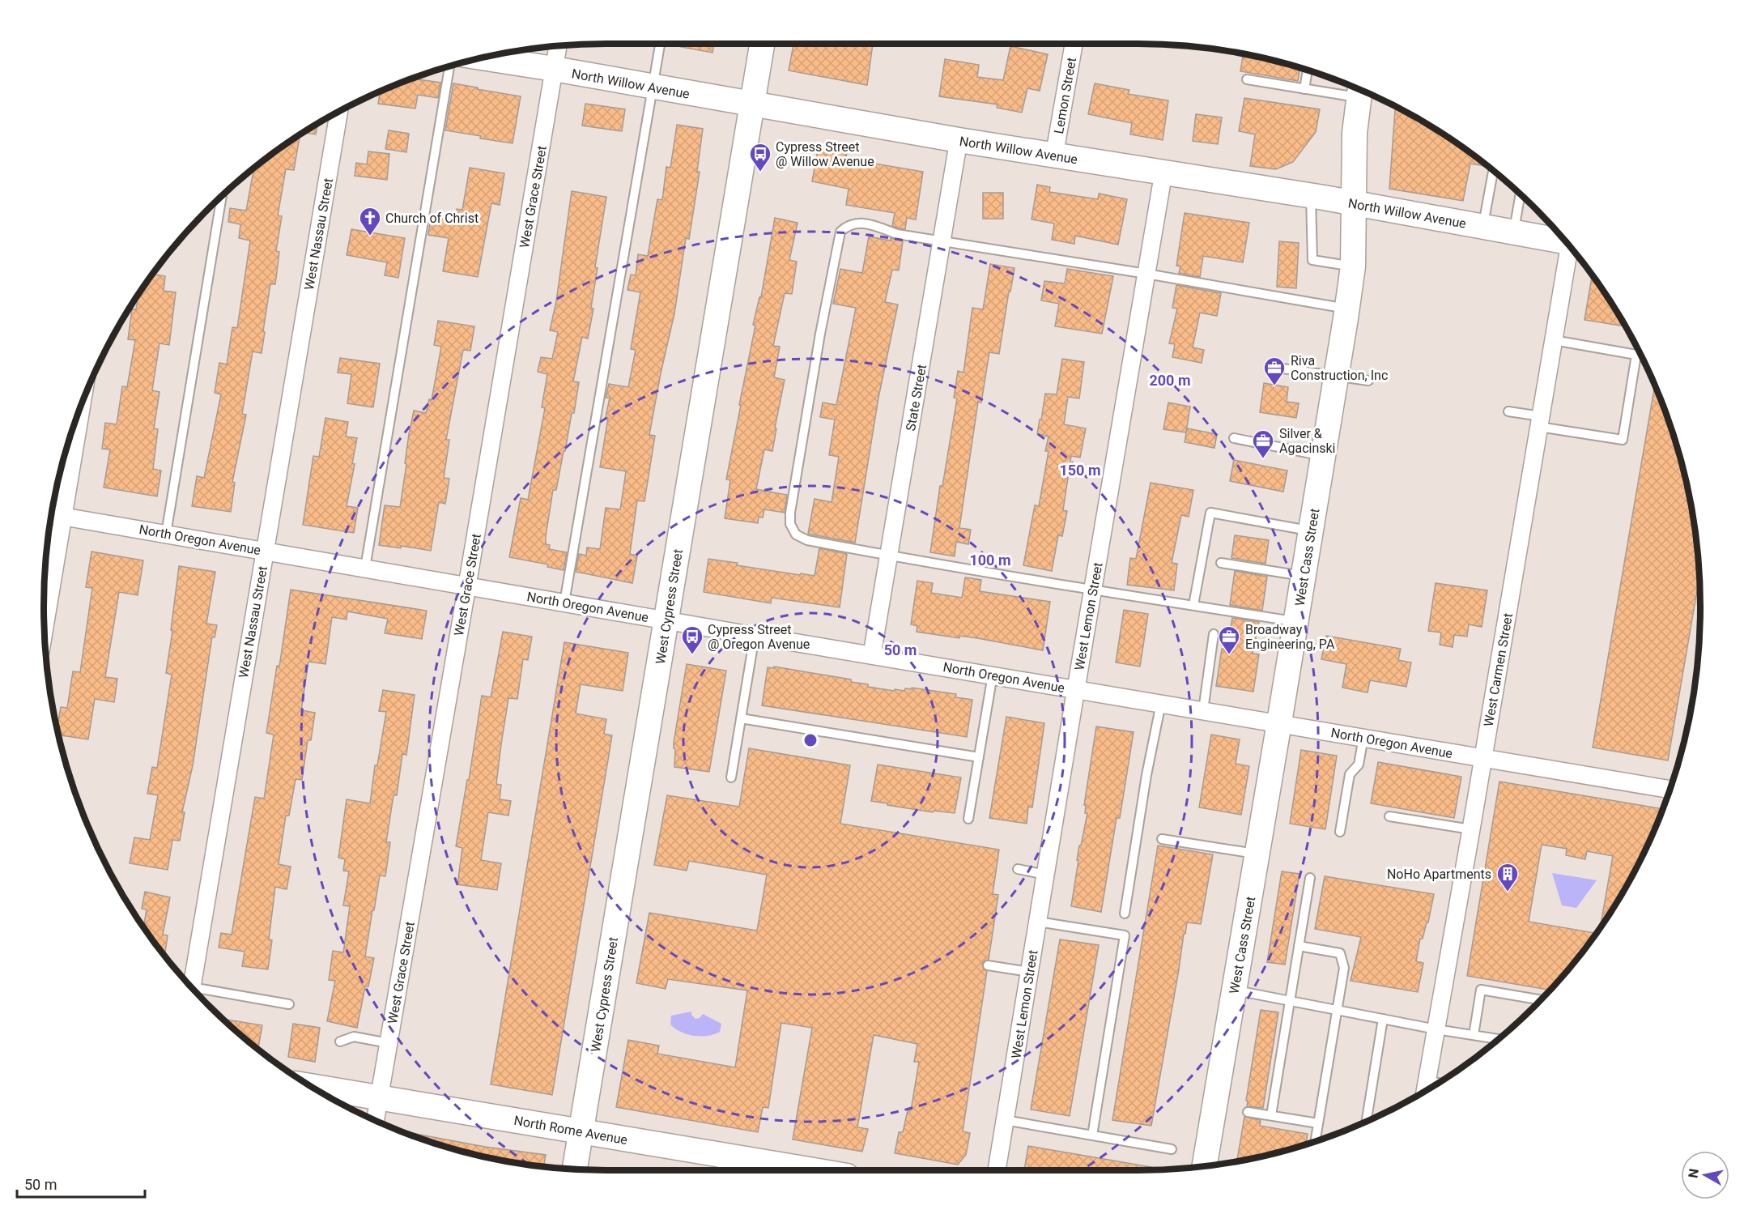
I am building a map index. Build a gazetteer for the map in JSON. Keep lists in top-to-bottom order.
{
  "streets": {
    "street": [
      "North Willow Avenue",
      "Lemon Street",
      "West Grace Street",
      "West Nassau Street",
      "State Street",
      "North Oregon Avenue",
      "West Cass Street",
      "West Cypress Street",
      "West Lemon Street",
      "West Carmen Street",
      "North Rome Avenue"
    ]
  },
  "crossings": [
    ["North Willow Avenue", "Lemon Street"],
    ["North Willow Avenue", "West Grace Street"],
    ["North Willow Avenue", "State Street"],
    ["North Willow Avenue", "West Cass Street"],
    ["North Willow Avenue", "West Cypress Street"],
    ["North Willow Avenue", "West Lemon Street"],
    ["West Grace Street", "North Oregon Avenue"],
    ["West Grace Street", "North Rome Avenue"],
    ["West Nassau Street", "North Oregon Avenue"],
    ["State Street", "North Oregon Avenue"],
    ["North Oregon Avenue", "West Cass Street"],
    ["North Oregon Avenue", "West Cypress Street"],
    ["North Oregon Avenue", "West Lemon Street"],
    ["North Oregon Avenue", "West Carmen Street"],
    ["West Cypress Street", "North Rome Avenue"]
  ],
  "places": {
    "bus stop": ["Cypress Street @ Willow Avenue", "Cypress Street @ Oregon Avenue"],
    "church": ["Church of Christ"],
    "office": ["Riva Construction, Inc", "Silver & Agacinski", "Broadway Engineering, PA"],
    "building": ["NoHo Apartments"]
  },
  "scale_bar": "50 m",
  "north": "left",
  "rings": [
    "200 m",
    "150 m",
    "100 m",
    "50 m"
  ]
}
